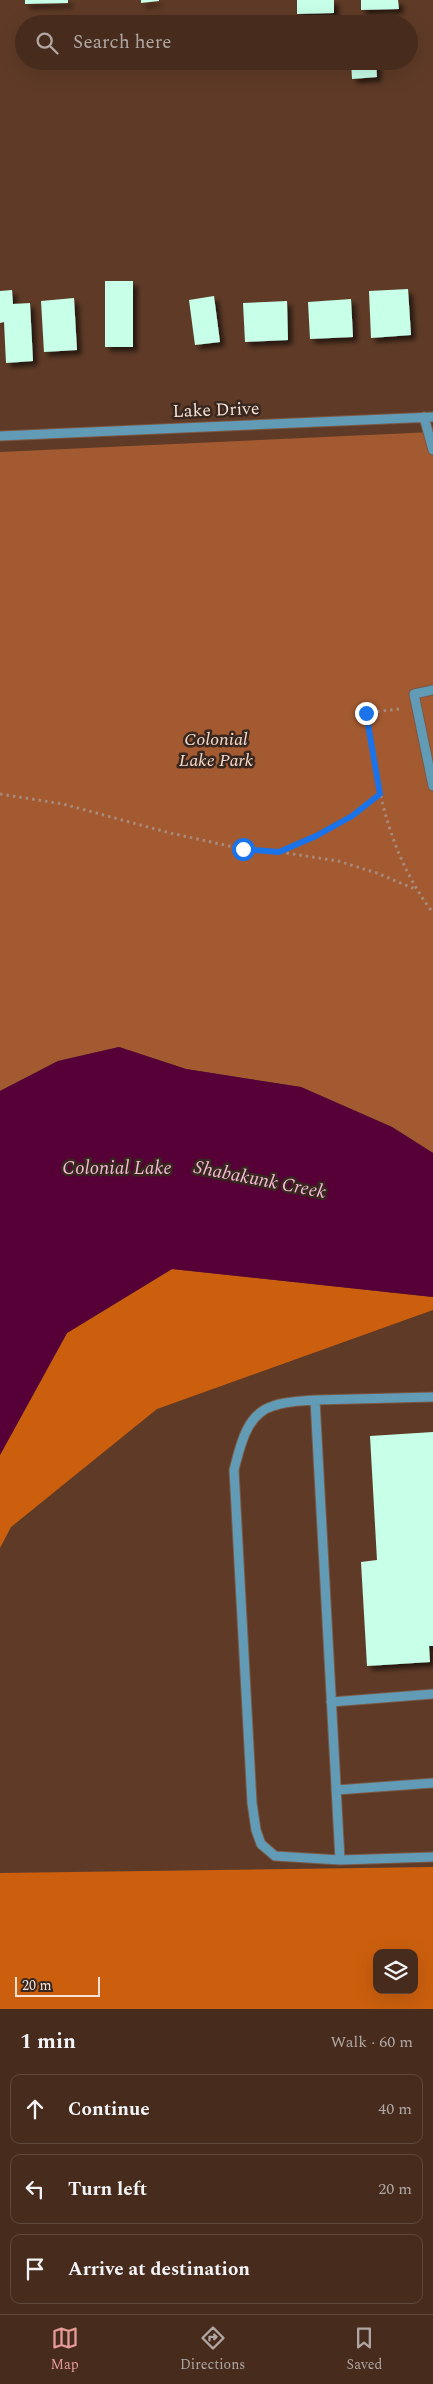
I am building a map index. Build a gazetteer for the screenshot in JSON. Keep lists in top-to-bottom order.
{
  "streets": {
    "street": ["Lake Drive"]
  },
  "water": ["Colonial Lake", "Shabakunk Creek"],
  "parks": ["Colonial Lake Park"],
  "scale_bar": "20 m",
  "page": {
    "search": "Search here",
    "scale": "20 m",
    "heading": ["1 min", "Walk · 60 m"],
    "list": [
      ["Continue", "40 m"],
      ["Turn left", "20 m"],
      "Arrive at destination"
    ],
    "nav": ["Map", "Directions", "Saved"]
  }
}
